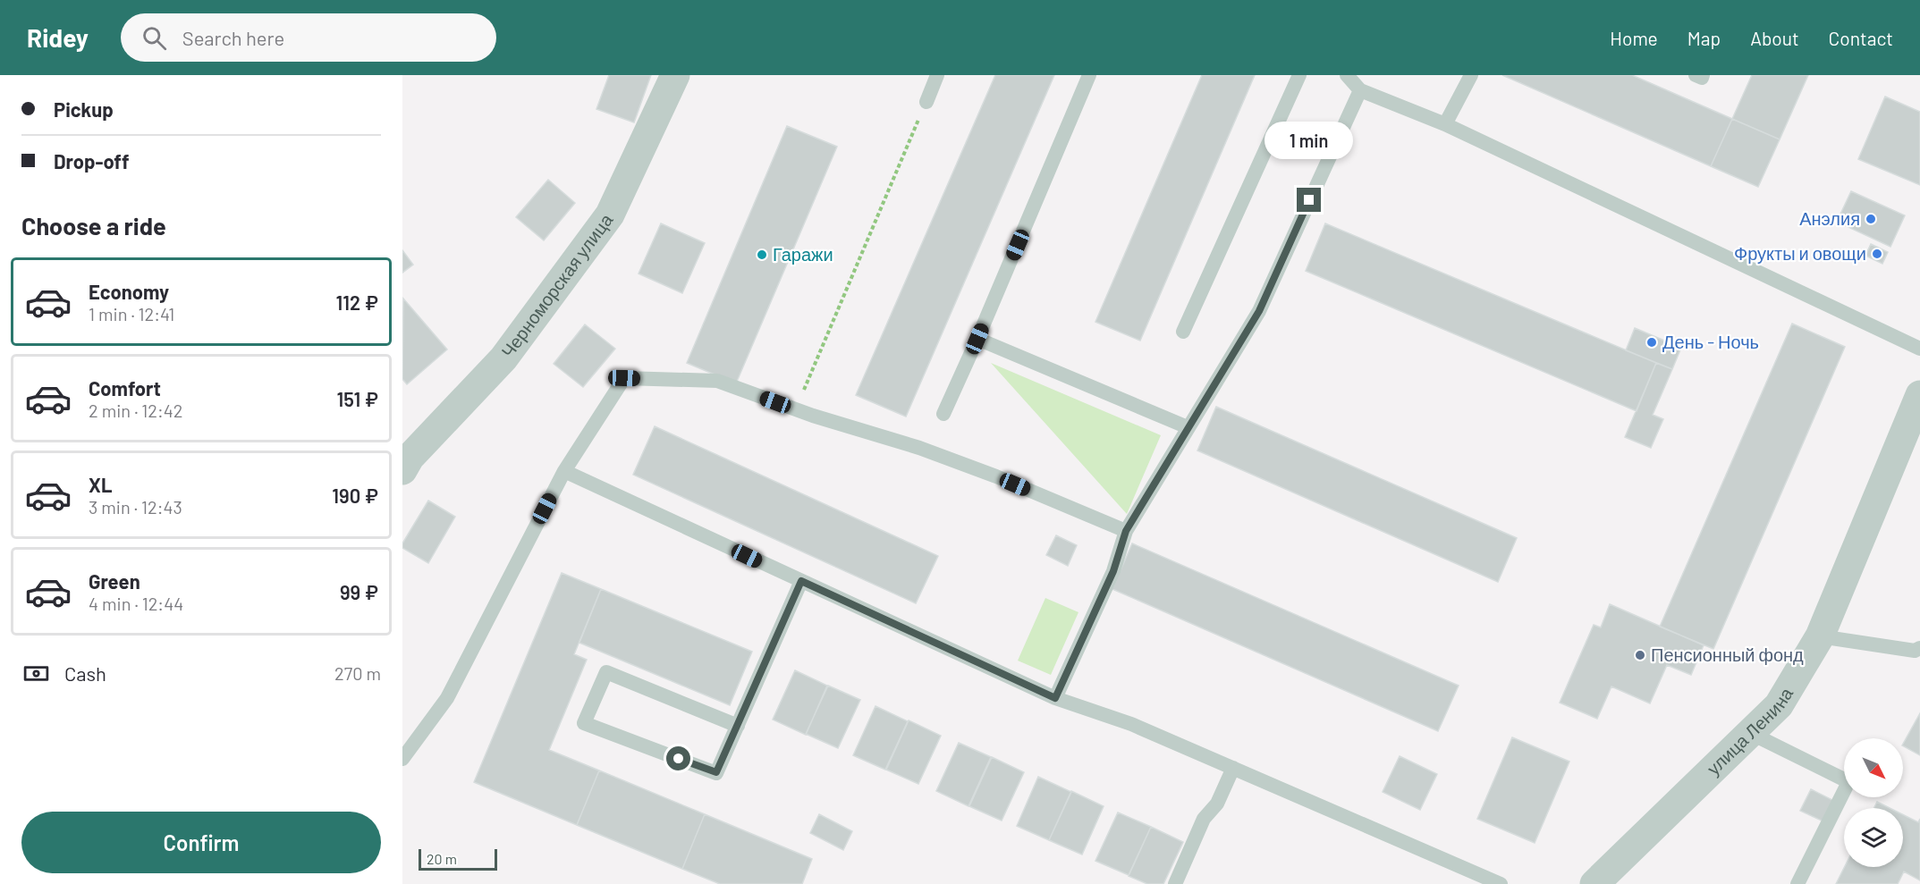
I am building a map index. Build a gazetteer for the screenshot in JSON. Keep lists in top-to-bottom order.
{
  "streets": {
    "street": ["Черноморская улица", "улица Ленина"]
  },
  "places": [
    "Анэлия",
    "Фрукты и овощи",
    "Гаражи",
    "День - Ночь",
    "Пенсионный фонд"
  ],
  "scale_bar": "20 m",
  "north": "bottom right",
  "page": {
    "header": "Ridey",
    "search": "Search here",
    "nav": [
      "Home",
      "Map",
      "About",
      "Contact"
    ],
    "banner": ["Pickup", "Drop-off"],
    "bubble": "1 min",
    "heading": "Choose a ride",
    "list": [
      {
        "name": "Economy",
        "note": "1 min · 12:41",
        "value": "112 ₽"
      },
      {
        "name": "Comfort",
        "note": "2 min · 12:42",
        "value": "151 ₽"
      },
      {
        "name": "XL",
        "note": "3 min · 12:43",
        "value": "190 ₽"
      },
      {
        "name": "Green",
        "note": "4 min · 12:44",
        "value": "99 ₽"
      }
    ],
    "pay": ["Cash", "270 m"],
    "buttons": "Confirm",
    "scale": "20 m"
  }
}
